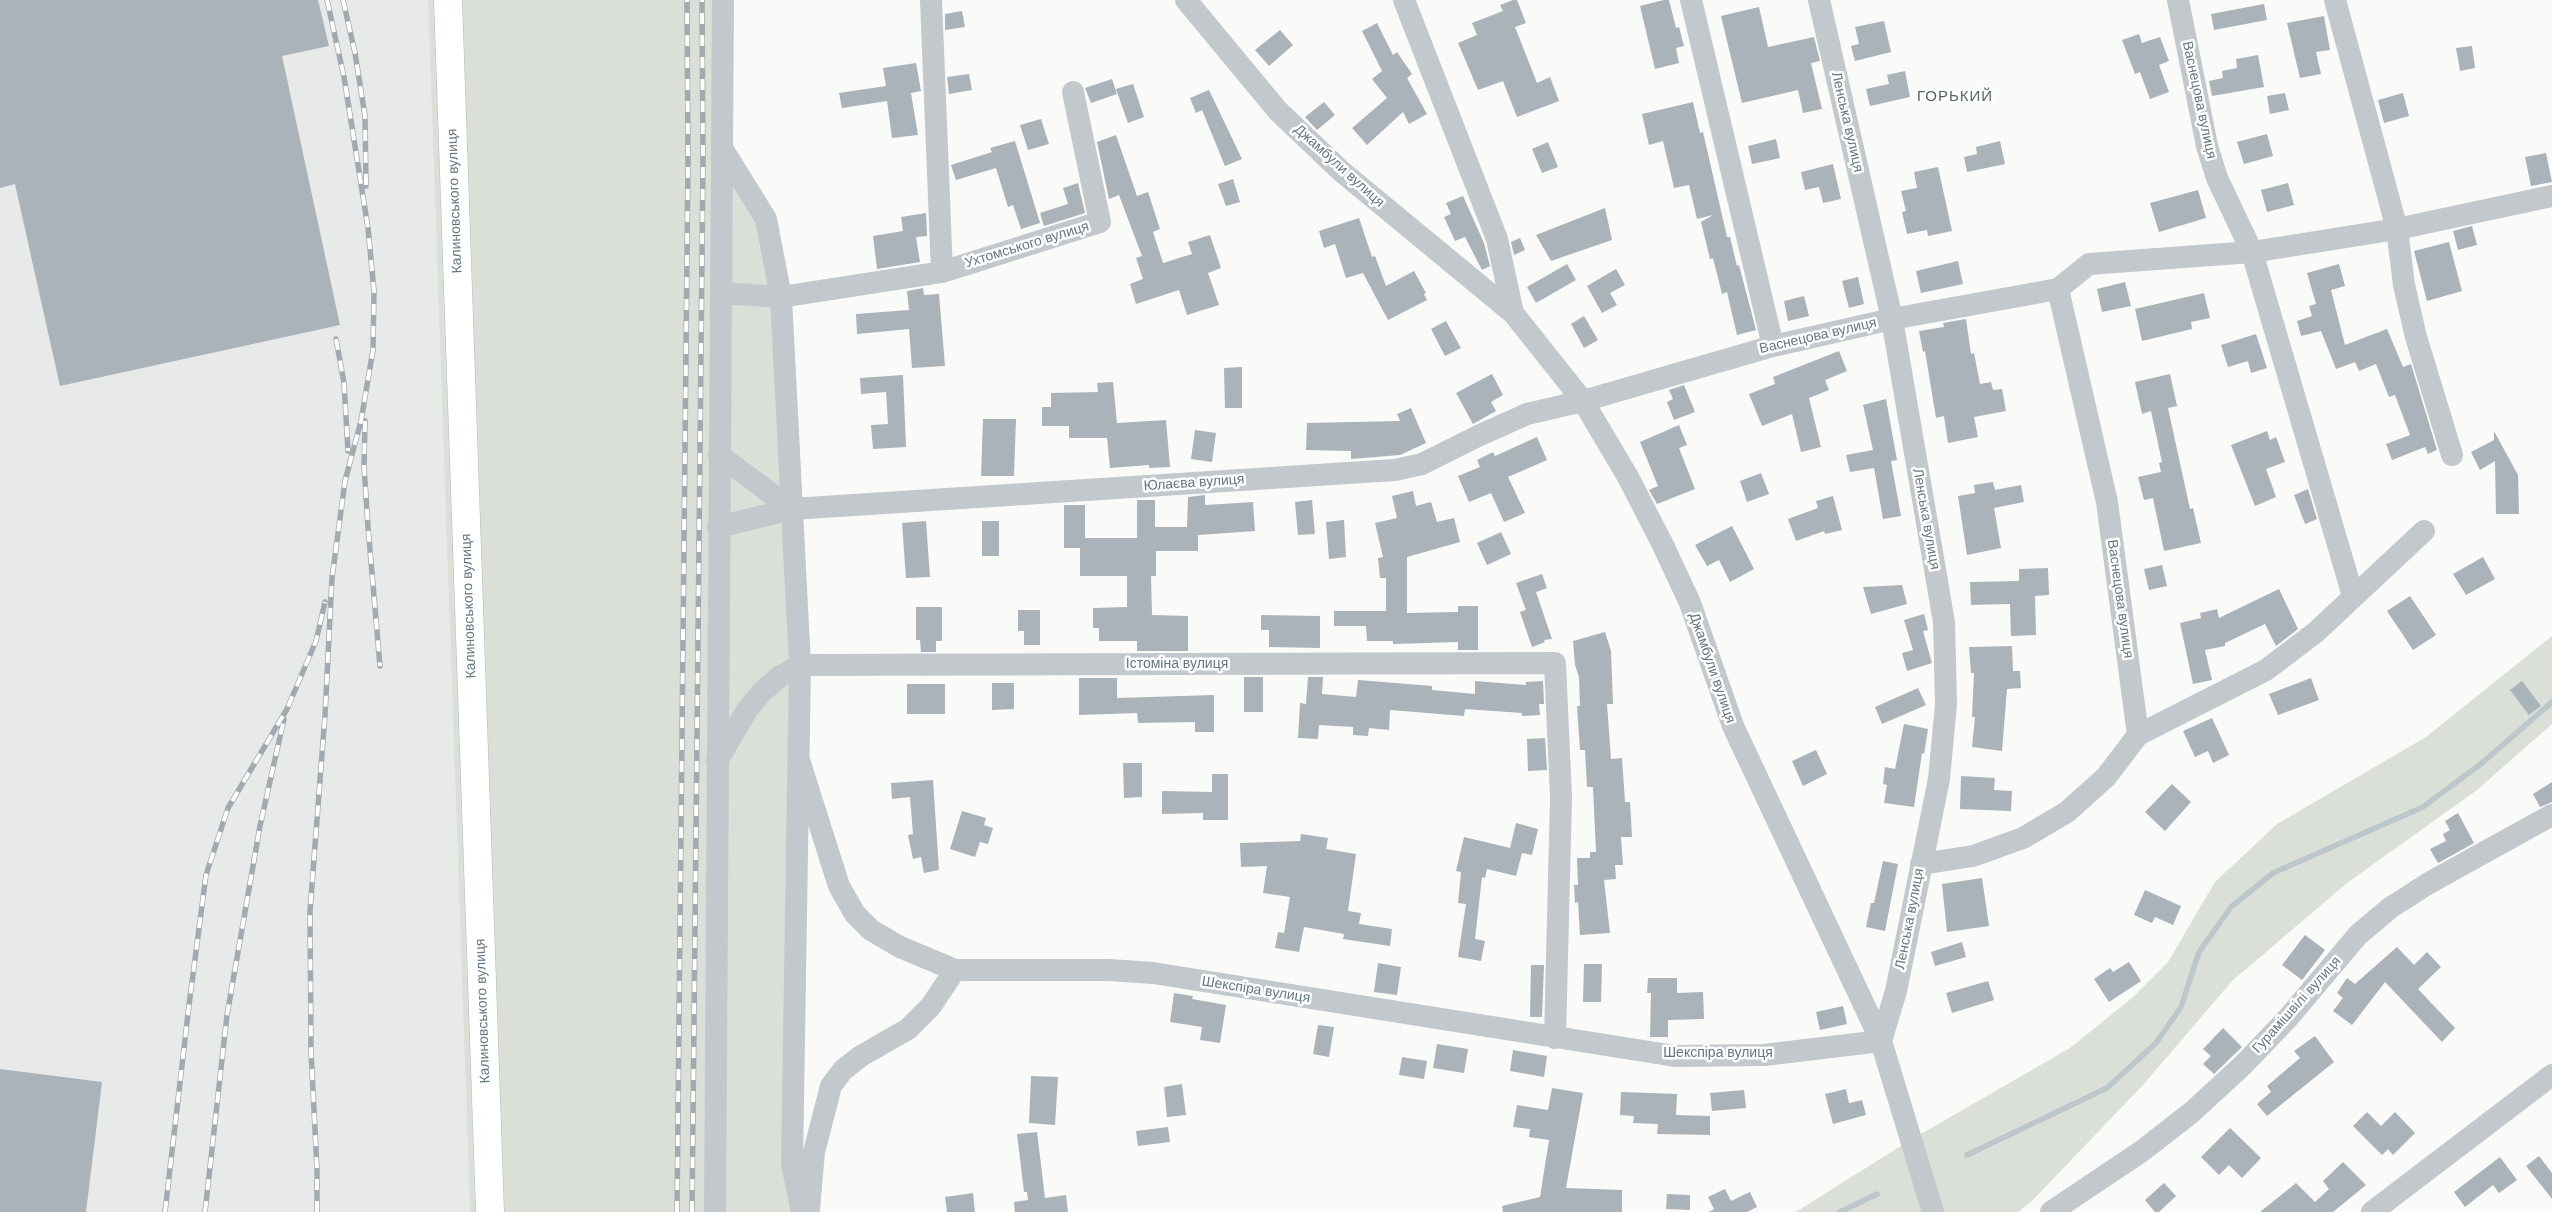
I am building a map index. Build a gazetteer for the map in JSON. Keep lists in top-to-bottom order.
{
  "streets": {
    "street": [
      "Васнецова вулиця",
      "Ленська вулиця",
      "Джамбули вулиця",
      "Калиновського вулиця",
      "Ухтомського вулиця",
      "Юлаєва вулиця",
      "Істоміна вулиця",
      "Шекспіра вулиця",
      "Гурамішвілі вулиця"
    ]
  },
  "crossings": [
    ["Васнецова вулиця", "Ленська вулиця"],
    ["Васнецова вулиця", "Джамбули вулиця"],
    ["Васнецова вулиця", "Юлаєва вулиця"],
    ["Ленська вулиця", "Джамбули вулиця"],
    ["Ленська вулиця", "Шекспіра вулиця"],
    ["Джамбули вулиця", "Юлаєва вулиця"],
    ["Джамбули вулиця", "Шекспіра вулиця"],
    ["Істоміна вулиця", "Шекспіра вулиця"]
  ],
  "districts": ["ГОРЬКИЙ"]
}
